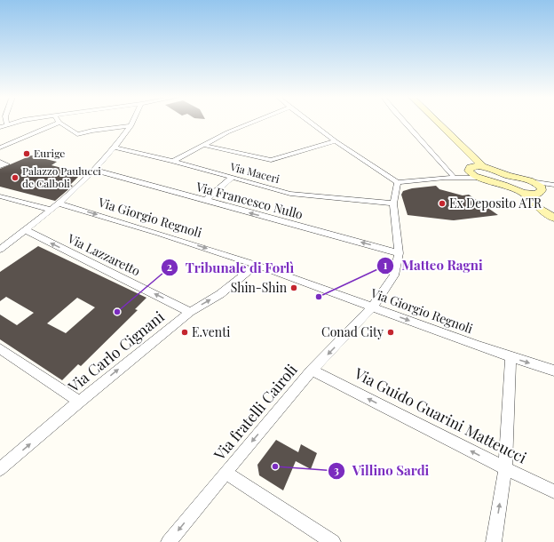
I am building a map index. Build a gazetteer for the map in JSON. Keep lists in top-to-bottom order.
{
  "streets": {
    "street": [
      "Via Maceri",
      "Via Francesco Nullo",
      "Via Giorgio Regnoli",
      "Via Lazzaretto",
      "Via Carlo Cignani",
      "Via fratelli Cairoli",
      "Via Guido Guarini Matteucci"
    ]
  },
  "crossings": [
    ["Via Maceri", "Via fratelli Cairoli"],
    ["Via Francesco Nullo", "Via fratelli Cairoli"],
    ["Via Giorgio Regnoli", "Via Carlo Cignani"],
    ["Via Giorgio Regnoli", "Via fratelli Cairoli"],
    ["Via Lazzaretto", "Via Carlo Cignani"],
    ["Via fratelli Cairoli", "Via Guido Guarini Matteucci"]
  ],
  "one_way": [
    "Via Giorgio Regnoli",
    "Via Lazzaretto",
    "Via Carlo Cignani",
    "Via fratelli Cairoli",
    "Via Guido Guarini Matteucci"
  ],
  "places": [
    "Eurige",
    "Palazzo Paulucci de Calboli",
    "Ex Deposito ATR",
    "Shin-Shin",
    "Matteo Ragni",
    "Tribunale di Forlì",
    "E.venti",
    "Conad City",
    "Villino Sardi"
  ]
}
